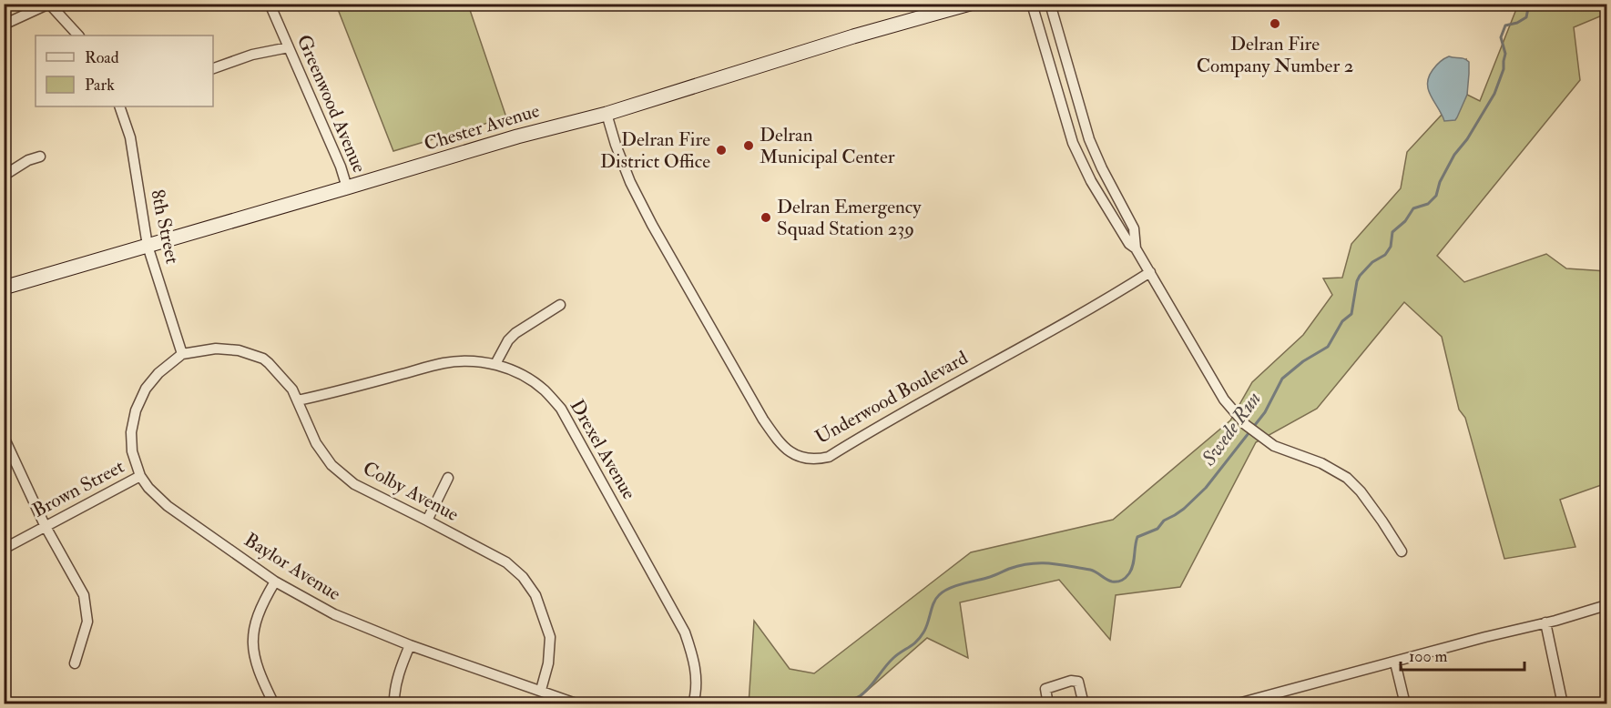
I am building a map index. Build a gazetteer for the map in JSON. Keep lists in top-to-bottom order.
{
  "streets": {
    "street": [
      "Greenwood Avenue",
      "Chester Avenue",
      "8th Street",
      "Underwood Boulevard",
      "Drexel Avenue",
      "Brown Street",
      "Colby Avenue",
      "Baylor Avenue"
    ]
  },
  "crossings": [
    ["Greenwood Avenue", "Chester Avenue"],
    ["Chester Avenue", "8th Street"],
    ["Chester Avenue", "Underwood Boulevard"],
    ["8th Street", "Colby Avenue"],
    ["8th Street", "Baylor Avenue"],
    ["Drexel Avenue", "Colby Avenue"],
    ["Brown Street", "Baylor Avenue"],
    ["Colby Avenue", "Baylor Avenue"]
  ],
  "water": ["Swede Run"],
  "places": [
    "Delran Fire Company Number 2",
    "Delran Municipal Center",
    "Delran Fire District Office",
    "Delran Emergency Squad Station 239"
  ],
  "legend": ["Road", "Park"],
  "scale_bar": "100 m"
}
